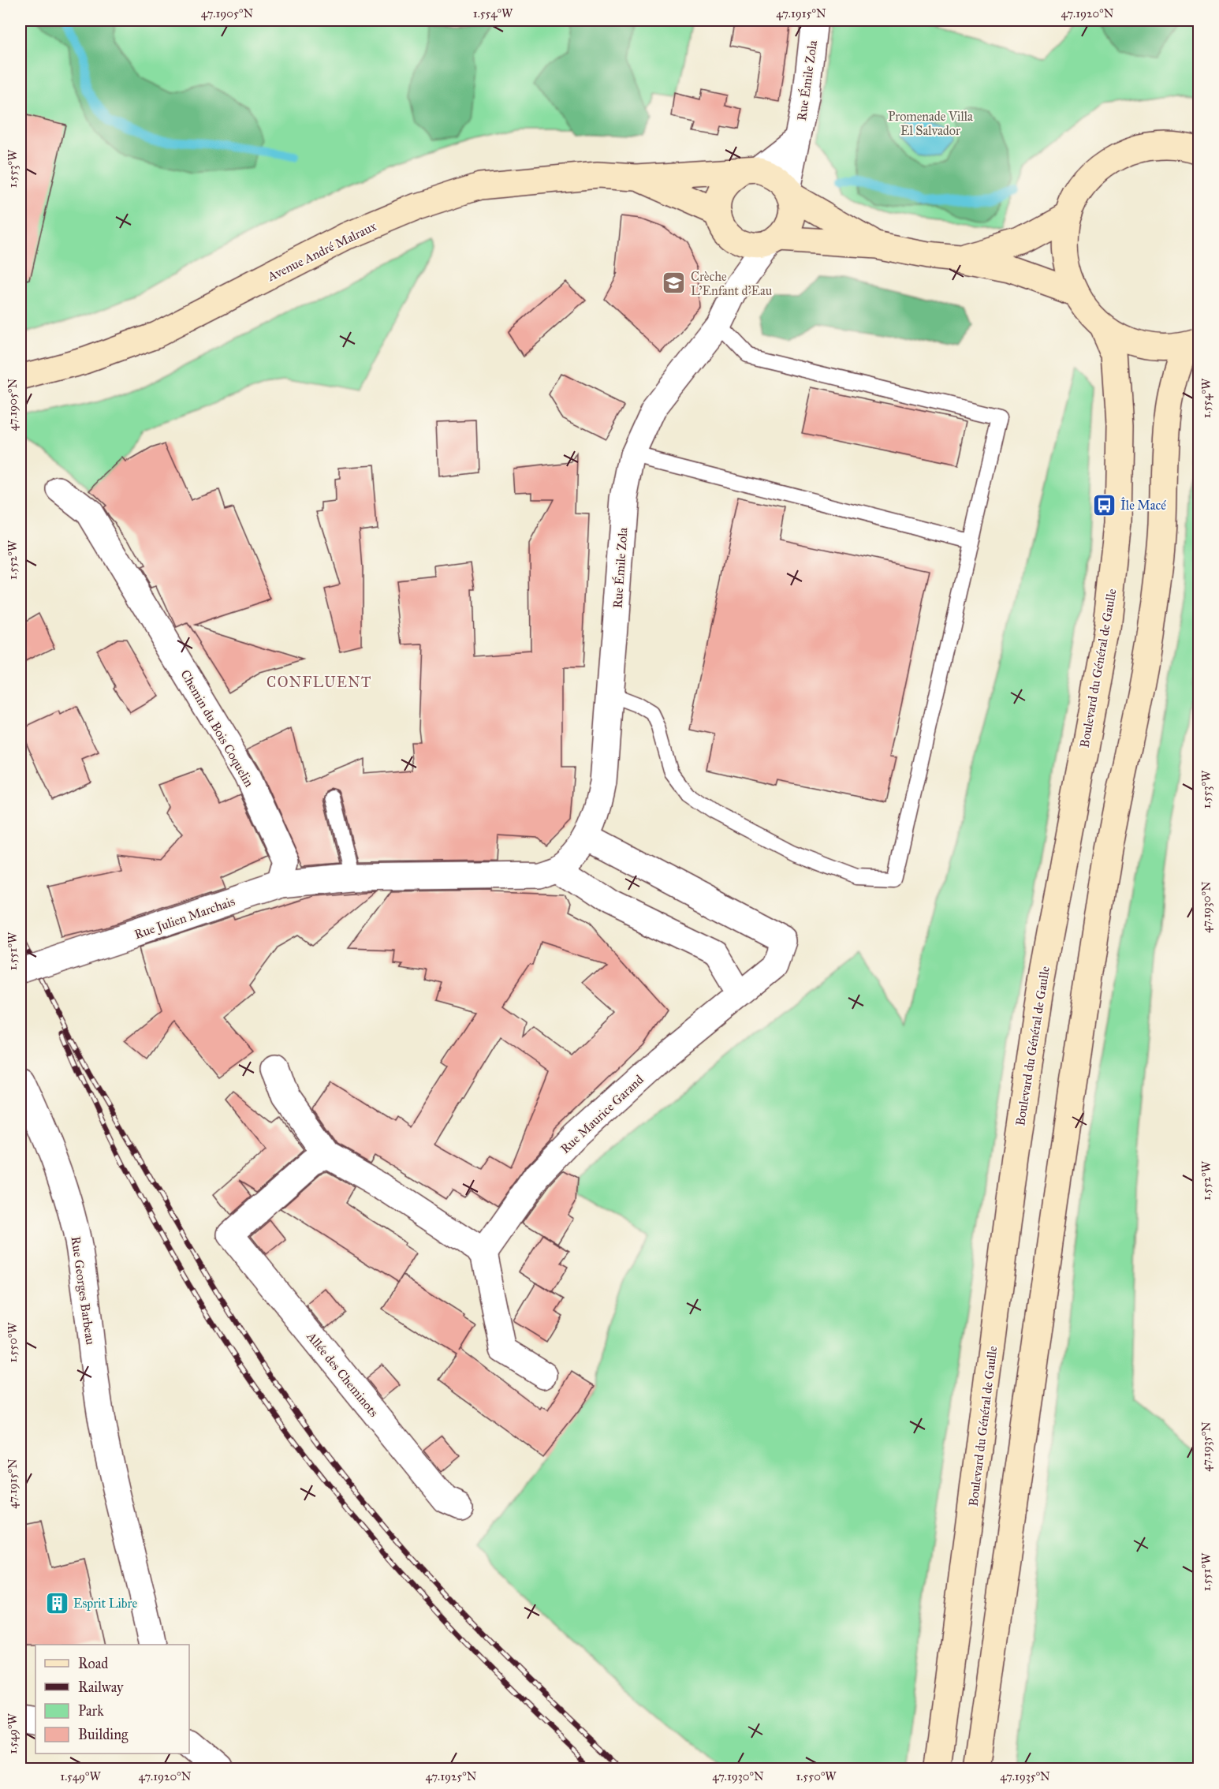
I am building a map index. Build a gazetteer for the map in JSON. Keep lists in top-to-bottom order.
{
  "streets": {
    "main road": ["Avenue André Malraux", "Boulevard du Général de Gaulle"],
    "street": [
      "Rue Émile Zola",
      "Chemin du Bois Coquelin",
      "Rue Julien Marchais",
      "Rue Maurice Garand",
      "Rue Georges Barbeau",
      "Allée des Cheminots"
    ]
  },
  "crossings": [
    ["Rue Émile Zola", "Avenue André Malraux"],
    ["Rue Émile Zola", "Rue Julien Marchais"],
    ["Rue Émile Zola", "Rue Maurice Garand"],
    ["Chemin du Bois Coquelin", "Rue Julien Marchais"]
  ],
  "districts": ["CONFLUENT"],
  "parks": ["Promenade Villa El Salvador"],
  "places": {
    "school or university": ["Crèche L'Enfant d'Eau"],
    "bus stop": ["Île Macé"],
    "building": ["Esprit Libre"]
  },
  "legend": [
    "Road",
    "Railway",
    "Park",
    "Building"
  ],
  "coordinates": [
    "47.1905°N",
    "1.554°W",
    "47.1915°N",
    "47.1920°N",
    "1.553°W",
    "1.552°W",
    "47.1930°N",
    "1.551°W",
    "1.550°W",
    "47.1935°N",
    "1.549°W",
    "47.1925°N"
  ]
}
